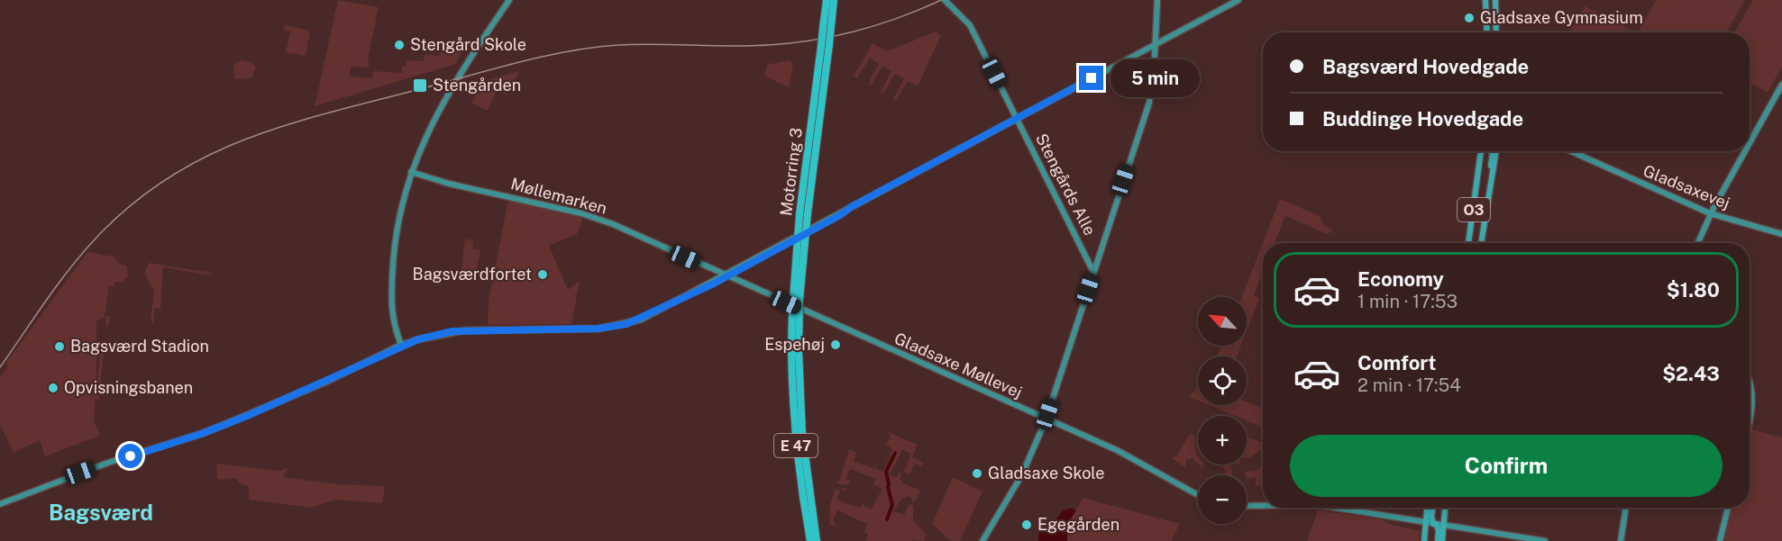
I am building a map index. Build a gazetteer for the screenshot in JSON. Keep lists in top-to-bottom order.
{
  "streets": {
    "highway": ["Motorring 3", "E 47"],
    "main road": ["O3"],
    "street": [
      "Stengårds Alle",
      "Gladsaxevej",
      "Møllemarken",
      "Gladsaxe Møllevej"
    ]
  },
  "crossings": [
    ["Møllemarken", "Gladsaxe Møllevej"]
  ],
  "districts": ["Bagsværd"],
  "places": {
    "other": [
      "Gladsaxe Gymnasium",
      "Stengård Skole",
      "Bagsværdfortet",
      "Espehøj",
      "Bagsværd Stadion",
      "Opvisningsbanen",
      "Gladsaxe Skole",
      "Egegården"
    ],
    "transit": ["Stengården"]
  },
  "north": "top left",
  "page": {
    "banner": ["Bagsværd Hovedgade", "Buddinge Hovedgade"],
    "bubble": "5 min",
    "list": [
      {
        "name": "Economy",
        "note": "1 min · 17:53",
        "value": "$1.80"
      },
      {
        "name": "Comfort",
        "note": "2 min · 17:54",
        "value": "$2.43"
      }
    ],
    "map_buttons": ["+", "−"],
    "buttons": "Confirm"
  }
}
